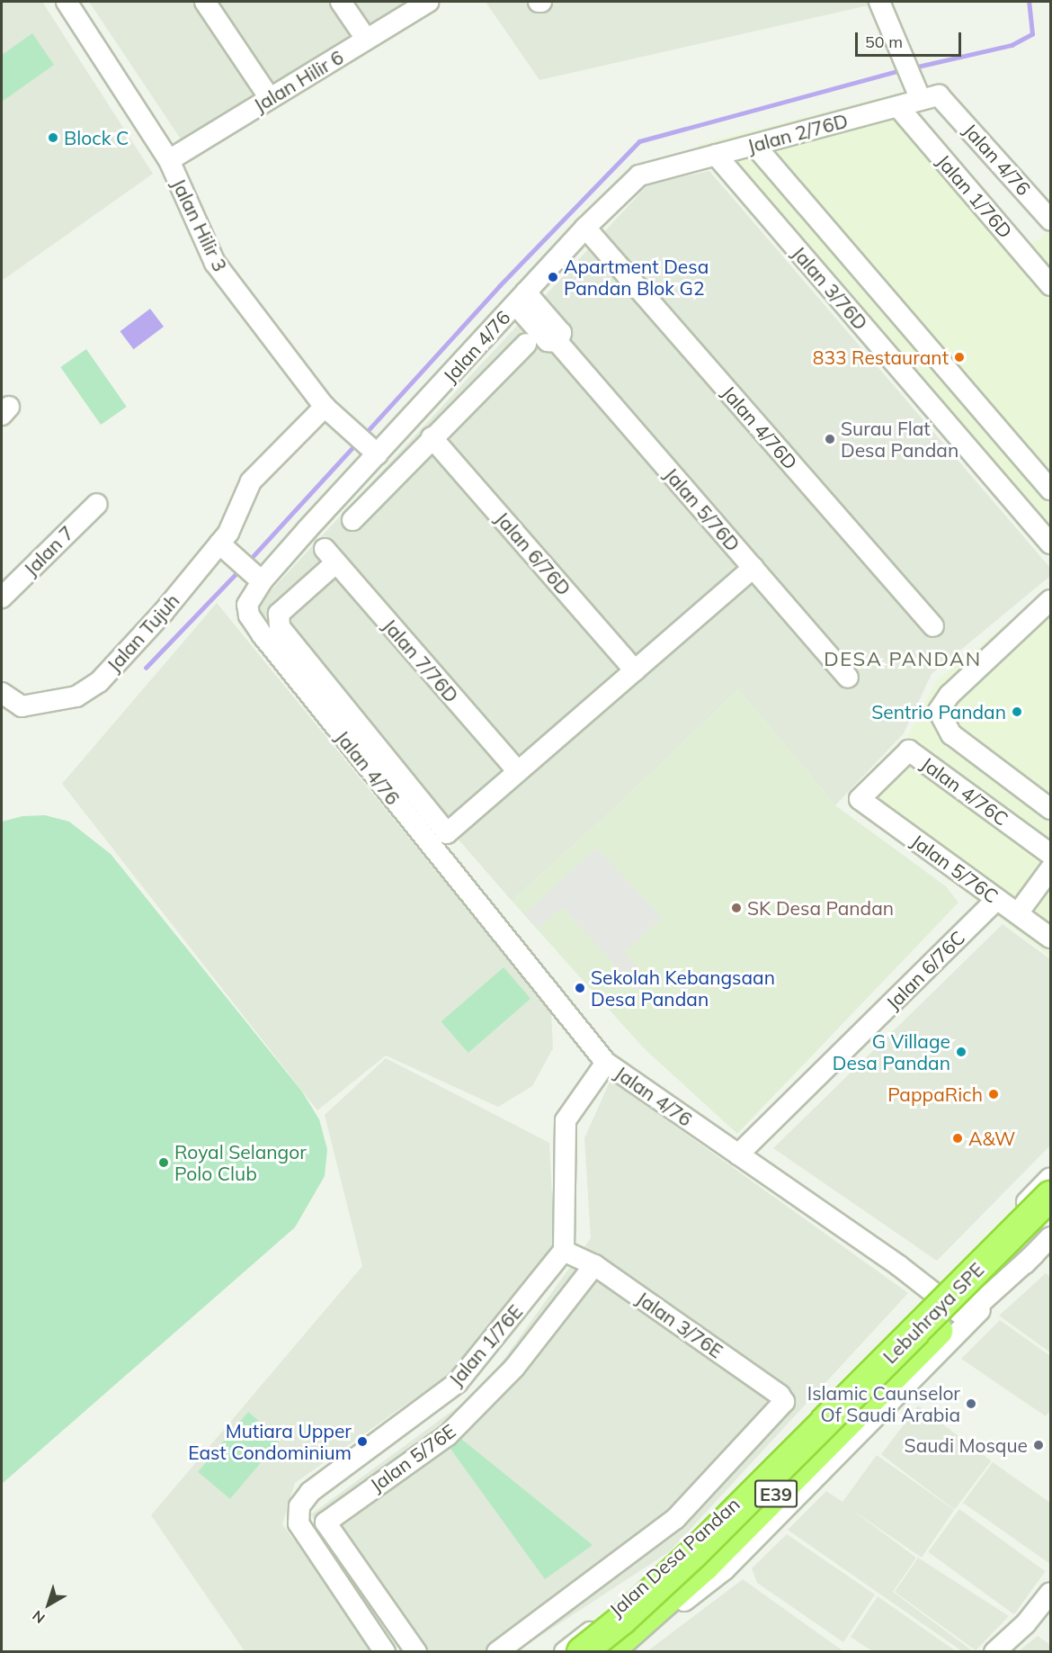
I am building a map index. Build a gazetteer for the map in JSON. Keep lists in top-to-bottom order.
{
  "streets": {
    "highway": ["Lebuhraya SPE", "E39"],
    "street": [
      "Jalan Hilir 6",
      "Jalan 2/76D",
      "Jalan 4/76",
      "Jalan 1/76D",
      "Jalan Hilir 3",
      "Jalan 3/76D",
      "Jalan 4/76D",
      "Jalan 5/76D",
      "Jalan 7",
      "Jalan 6/76D",
      "Jalan Tujuh",
      "Jalan 7/76D",
      "Jalan 4/76C",
      "Jalan 5/76C",
      "Jalan 6/76C",
      "Jalan 3/76E",
      "Jalan 1/76E",
      "Jalan 5/76E",
      "Jalan Desa Pandan"
    ]
  },
  "crossings": [
    ["Jalan Hilir 6", "Jalan Hilir 3"],
    ["Jalan 2/76D", "Jalan 4/76"],
    ["Jalan 2/76D", "Jalan 1/76D"],
    ["Jalan 2/76D", "Jalan 3/76D"],
    ["Jalan 4/76", "Jalan Hilir 3"],
    ["Jalan 4/76", "Jalan 4/76D"],
    ["Jalan 4/76", "Jalan 5/76D"],
    ["Jalan 4/76", "Jalan 6/76C"],
    ["Jalan 4/76", "Jalan Desa Pandan"],
    ["Jalan Hilir 3", "Jalan Tujuh"],
    ["Jalan 4/76C", "Jalan 5/76C"],
    ["Jalan 5/76C", "Jalan 6/76C"],
    ["Lebuhraya SPE", "Jalan Desa Pandan"],
    ["Jalan 3/76E", "Jalan 1/76E"],
    ["Jalan 3/76E", "Jalan 5/76E"]
  ],
  "districts": ["DESA PANDAN"],
  "places": [
    "Block C",
    "Apartment Desa Pandan Blok G2",
    "833 Restaurant",
    "Surau Flat Desa Pandan",
    "Sentrio Pandan",
    "SK Desa Pandan",
    "Sekolah Kebangsaan Desa Pandan",
    "G Village Desa Pandan",
    "PappaRich",
    "A&W",
    "Royal Selangor Polo Club",
    "Islamic Caunselor Of Saudi Arabia",
    "Mutiara Upper East Condominium",
    "Saudi Mosque"
  ],
  "scale_bar": "50 m",
  "north": "bottom left"
}
